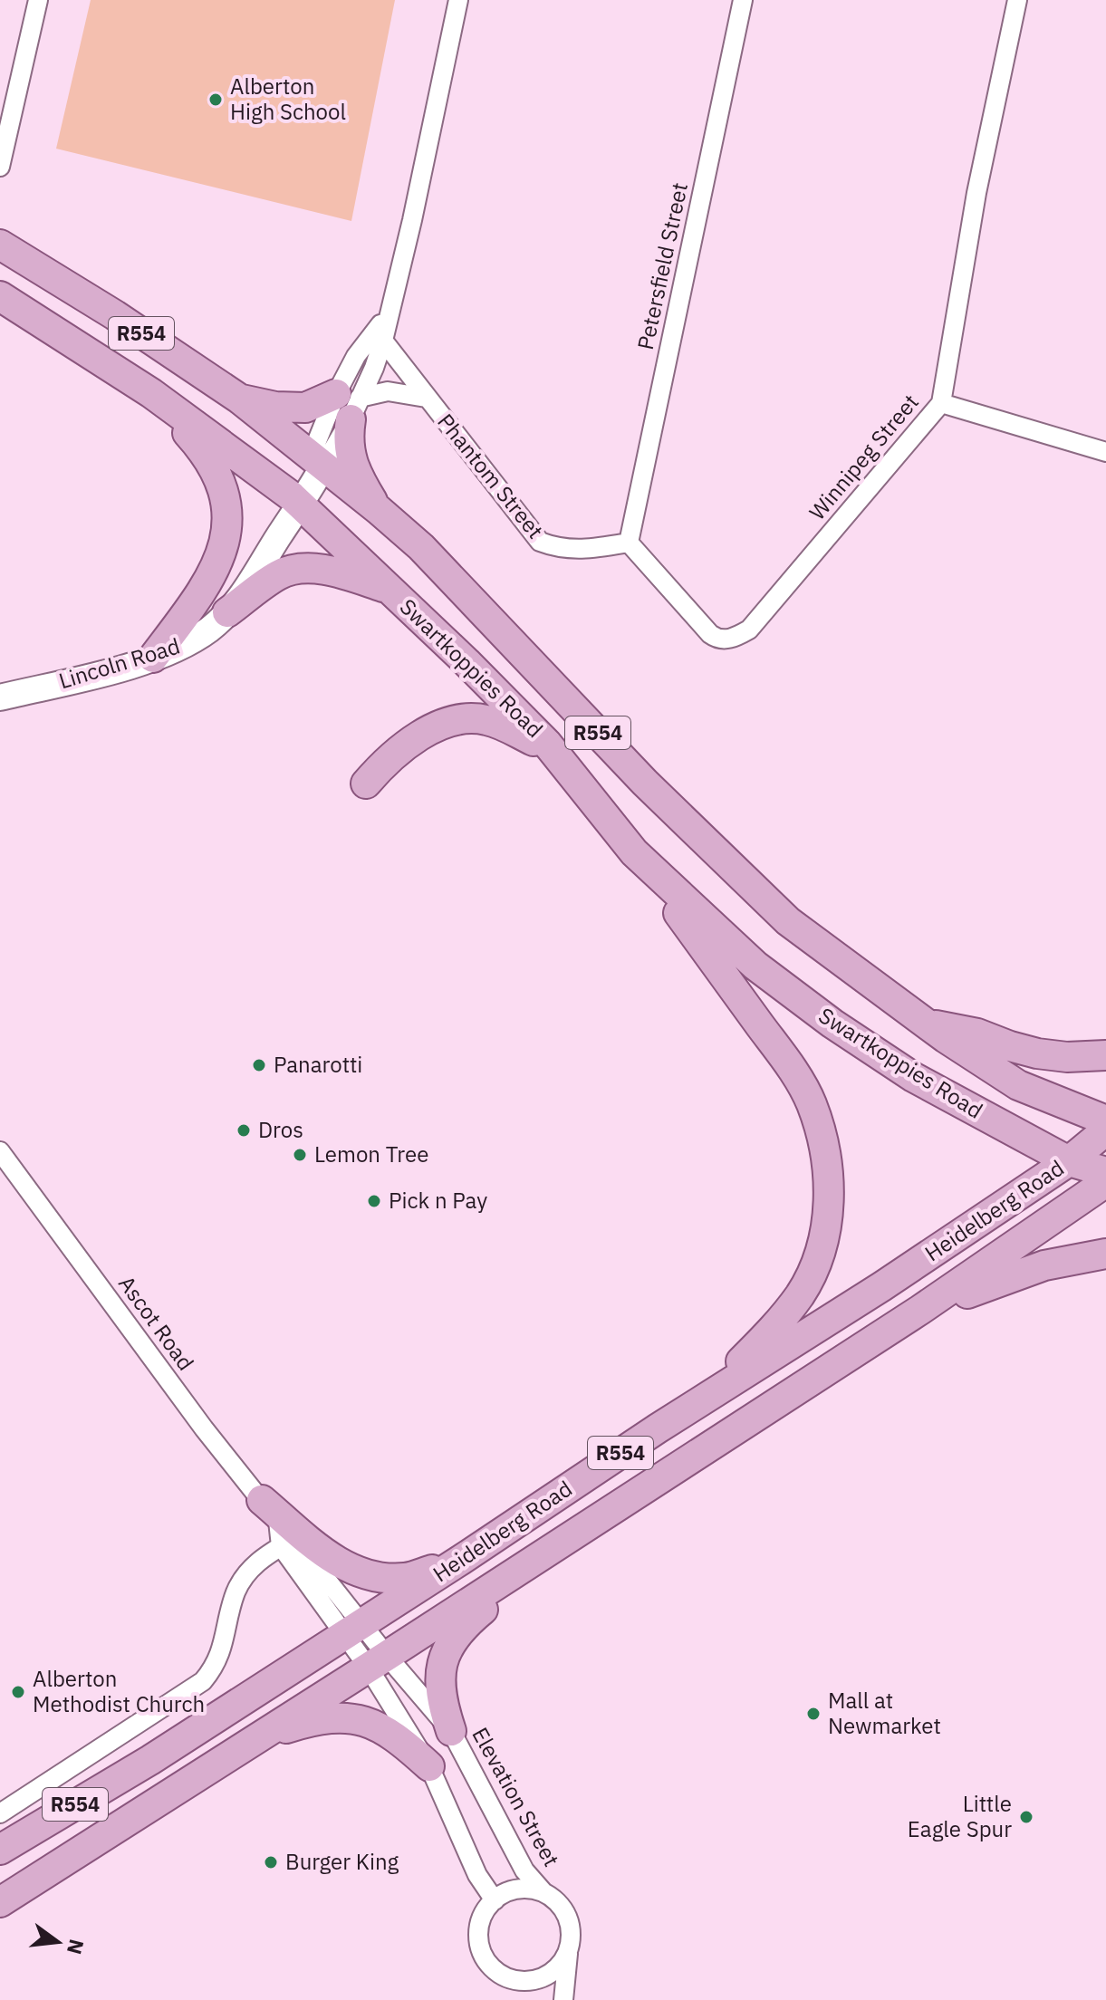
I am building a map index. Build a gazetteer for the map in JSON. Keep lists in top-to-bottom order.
{
  "streets": {
    "main road": ["R554", "Swartkoppies Road", "Heidelberg Road"],
    "street": [
      "Petersfield Street",
      "Winnipeg Street",
      "Phantom Street",
      "Lincoln Road",
      "Ascot Road",
      "Elevation Street"
    ]
  },
  "crossings": [
    ["Petersfield Street", "Winnipeg Street"],
    ["Petersfield Street", "Phantom Street"],
    ["Winnipeg Street", "Phantom Street"],
    ["Lincoln Road", "Swartkoppies Road"],
    ["Swartkoppies Road", "Heidelberg Road"],
    ["Heidelberg Road", "Elevation Street"]
  ],
  "places": [
    "Alberton High School",
    "Panarotti",
    "Dros",
    "Lemon Tree",
    "Pick n Pay",
    "Alberton Methodist Church",
    "Mall at Newmarket",
    "Little Eagle Spur",
    "Burger King"
  ],
  "north": "right"
}
